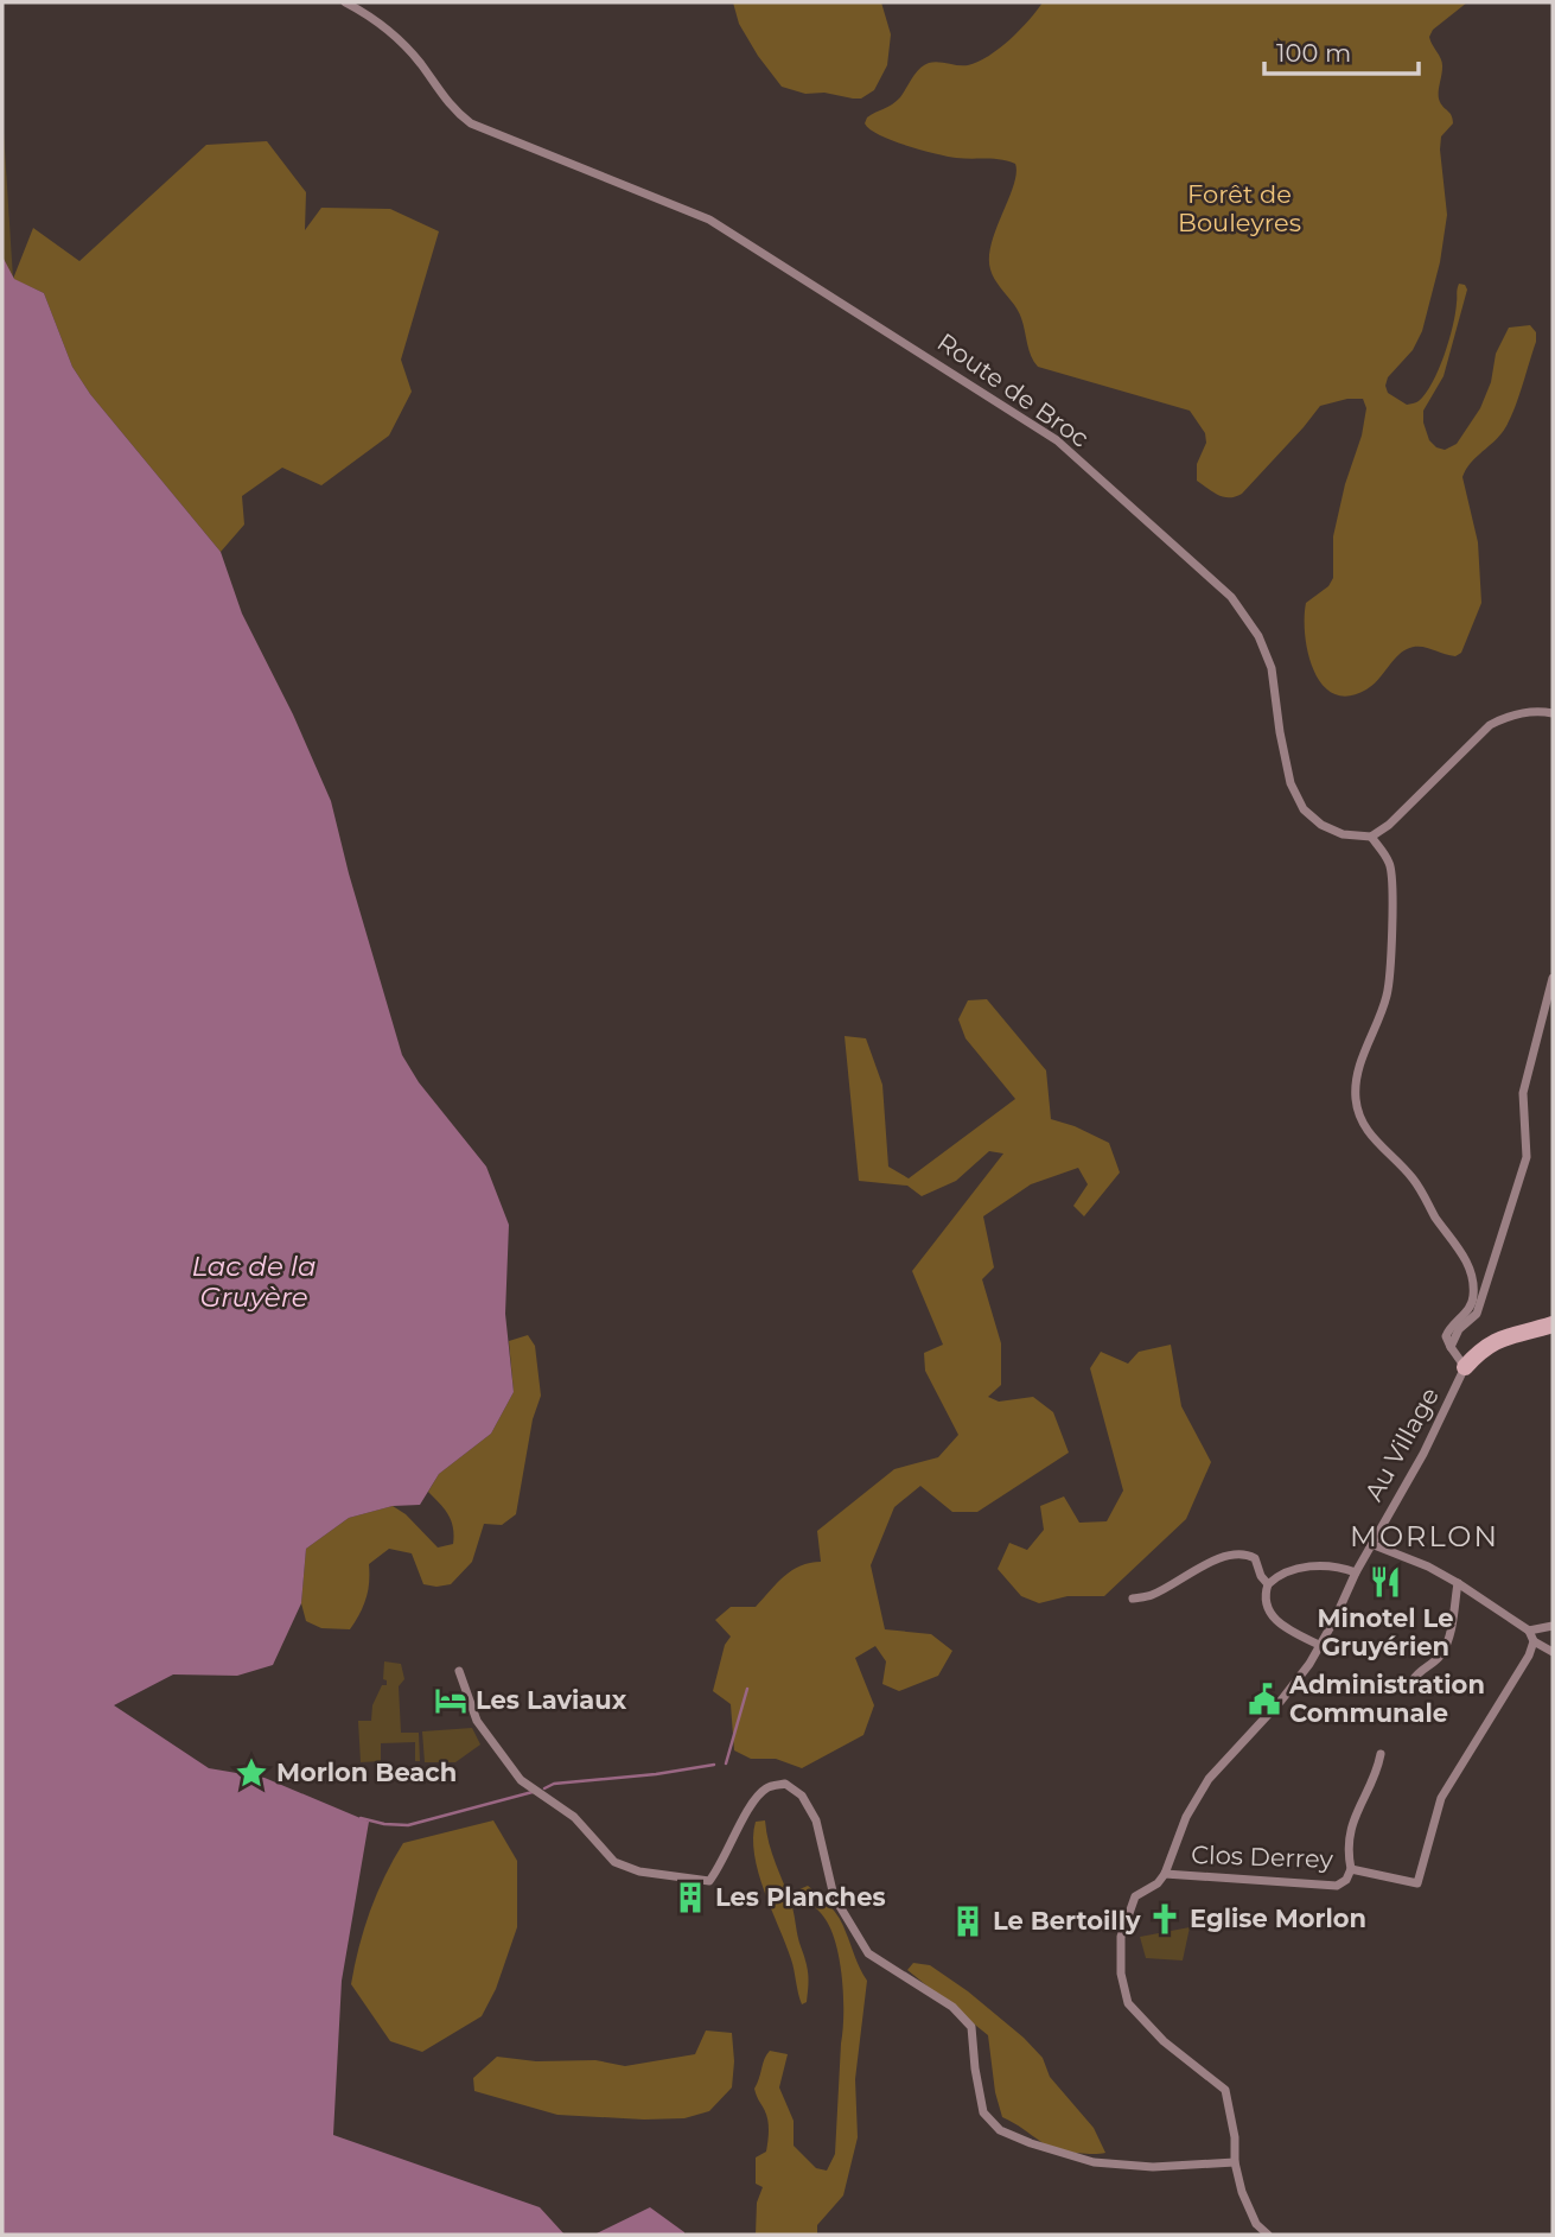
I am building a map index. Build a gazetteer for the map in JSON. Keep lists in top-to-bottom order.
{
  "streets": {
    "street": ["Route de Broc", "Au Village", "Clos Derrey"]
  },
  "crossings": [
    ["Au Village", "Clos Derrey"]
  ],
  "districts": ["MORLON"],
  "water": ["Lac de la Gruyère"],
  "parks": ["Forêt de Bouleyres"],
  "places": {
    "restaurant": ["Minotel Le Gruyérien"],
    "public building": ["Administration Communale"],
    "hotel": ["Les Laviaux"],
    "place": ["Morlon Beach"],
    "building": ["Les Planches", "Le Bertoilly"],
    "church": ["Eglise Morlon"]
  },
  "scale_bar": "100 m"
}
